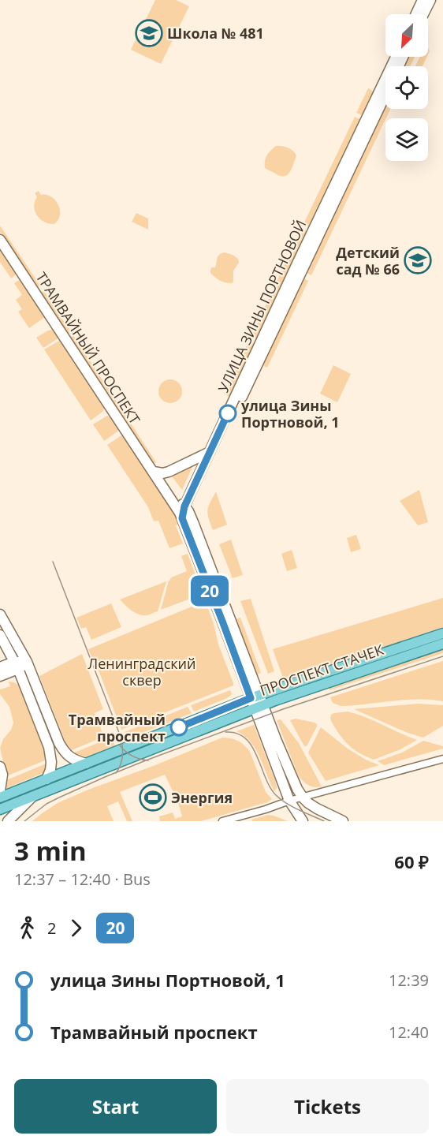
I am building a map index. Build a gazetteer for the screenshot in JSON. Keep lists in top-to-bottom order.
{
  "streets": {
    "main road": ["УЛИЦА ЗИНЫ ПОРТНОВОЙ", "ТРАМВАЙНЫЙ ПРОСПЕКТ", "ПРОСПЕКТ СТАЧЕК"]
  },
  "crossings": [
    ["УЛИЦА ЗИНЫ ПОРТНОВОЙ", "ТРАМВАЙНЫЙ ПРОСПЕКТ"],
    ["ТРАМВАЙНЫЙ ПРОСПЕКТ", "ПРОСПЕКТ СТАЧЕК"]
  ],
  "parks": ["Ленинградский сквер"],
  "places": {
    "school or university": ["Школа № 481", "Детский сад № 66"],
    "other": ["улица Зины Портновой, 1", "Трамвайный проспект"],
    "sports": ["Энергия"]
  },
  "lines": ["bus line 20"],
  "north": "bottom left",
  "page": {
    "on_map": "20",
    "heading": ["3 min", "12:37 – 12:40 · Bus", "60 ₽"],
    "legs": ["2", "20"],
    "list": [
      {
        "name": "улица Зины Портновой, 1",
        "value": "12:39"
      },
      {
        "name": "Трамвайный проспект",
        "value": "12:40"
      }
    ],
    "buttons": ["Start", "Tickets"]
  }
}
